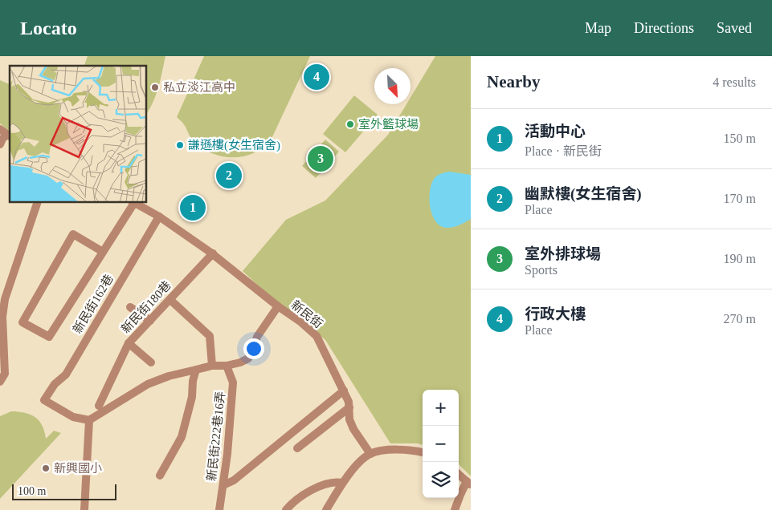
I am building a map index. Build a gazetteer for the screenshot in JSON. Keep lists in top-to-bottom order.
{
  "streets": {
    "street": [
      "新民街162巷",
      "新民街180巷",
      "新民街",
      "新民街222巷16弄"
    ]
  },
  "crossings": [
    ["新民街162巷", "新民街"],
    ["新民街180巷", "新民街"]
  ],
  "places": [
    "私立淡江高中",
    "室外籃球場",
    "謙遜樓(女生宿舍)",
    "新興國小"
  ],
  "scale_bar": "100 m",
  "north": "bottom right",
  "page": {
    "header": "Locato",
    "nav": ["Map", "Directions", "Saved"],
    "heading": ["Nearby", "4 results"],
    "pins": [
      "4",
      "3",
      "2",
      "1"
    ],
    "list": [
      {
        "mark": "1",
        "name": "活動中心",
        "note": "Place · 新民街",
        "value": "150 m"
      },
      {
        "mark": "2",
        "name": "幽默樓(女生宿舍)",
        "note": "Place",
        "value": "170 m"
      },
      {
        "mark": "3",
        "name": "室外排球場",
        "note": "Sports",
        "value": "190 m"
      },
      {
        "mark": "4",
        "name": "行政大樓",
        "note": "Place",
        "value": "270 m"
      }
    ],
    "map_buttons": ["+", "−"],
    "scale": "100 m"
  }
}
